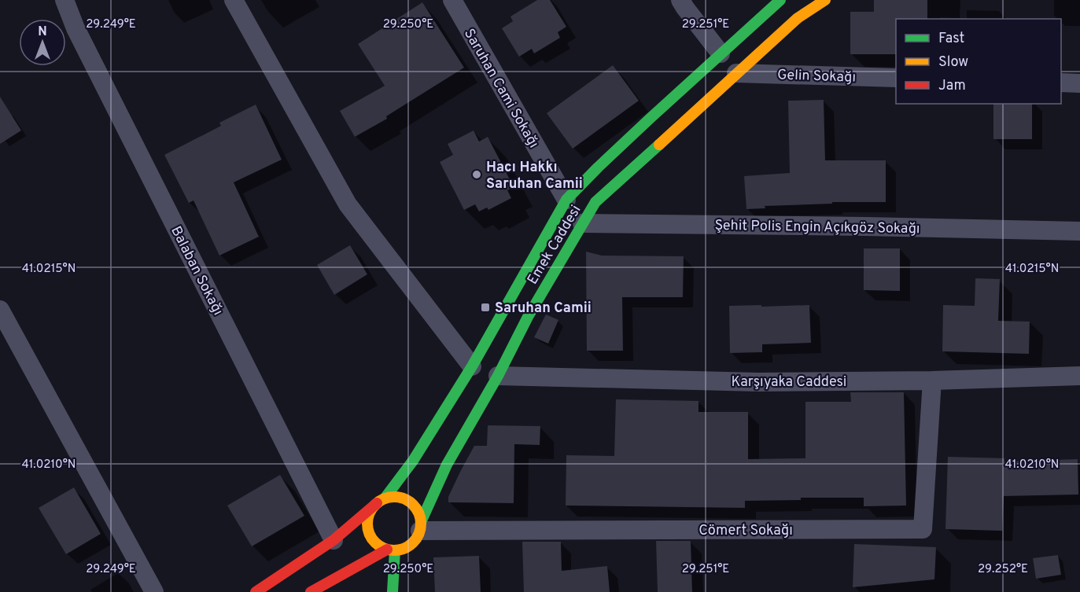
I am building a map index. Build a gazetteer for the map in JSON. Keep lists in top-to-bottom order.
{
  "streets": {
    "street": [
      "Gelin Sokağı",
      "Saruhan Cami Sokağı",
      "Şehit Polis Engin Açıkgöz Sokağı",
      "Emek Caddesi",
      "Balaban Sokağı",
      "Karşıyaka Caddesi",
      "Cömert Sokağı"
    ]
  },
  "crossings": [
    ["Gelin Sokağı", "Emek Caddesi"],
    ["Saruhan Cami Sokağı", "Emek Caddesi"],
    ["Şehit Polis Engin Açıkgöz Sokağı", "Emek Caddesi"],
    ["Emek Caddesi", "Karşıyaka Caddesi"],
    ["Emek Caddesi", "Cömert Sokağı"],
    ["Karşıyaka Caddesi", "Cömert Sokağı"]
  ],
  "places": {
    "other": ["Hacı Hakkı Saruhan Camii"],
    "transit": ["Saruhan Camii"]
  },
  "legend": ["Fast", "Slow", "Jam"],
  "north": "top",
  "coordinates": [
    "29.249°E",
    "29.250°E",
    "29.251°E",
    "41.0215°N",
    "41.0210°N",
    "29.252°E"
  ]
}
